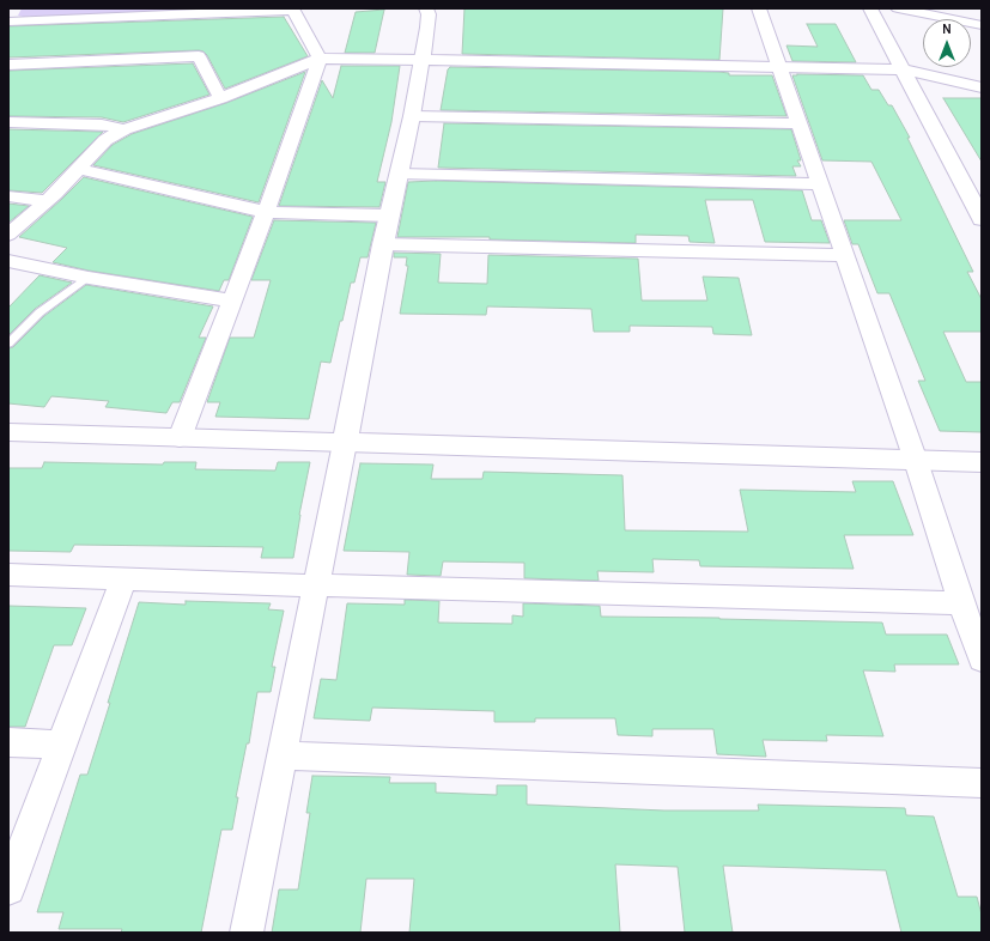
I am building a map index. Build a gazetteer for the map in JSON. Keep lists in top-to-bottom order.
{
  "north": "top"
}
